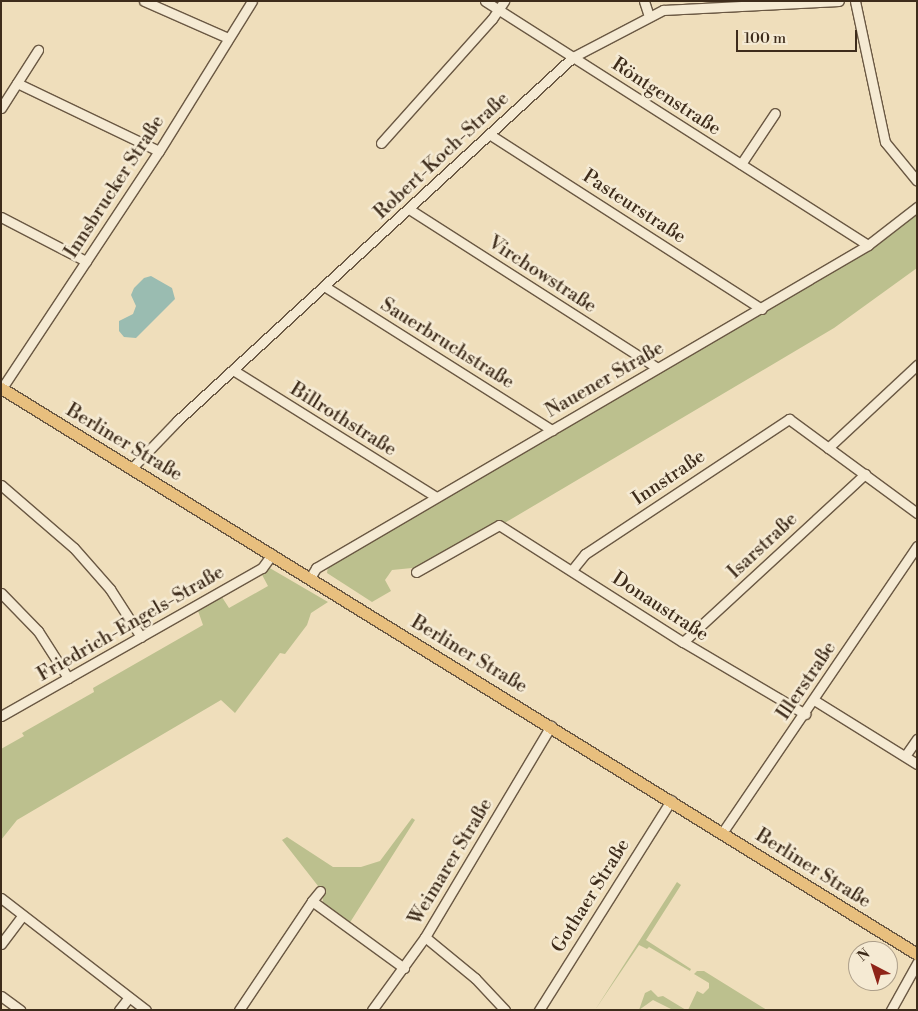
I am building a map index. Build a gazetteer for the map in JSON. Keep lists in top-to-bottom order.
{
  "streets": {
    "main road": ["Berliner Straße"],
    "street": [
      "Röntgenstraße",
      "Robert-Koch-Straße",
      "Innsbrucker Straße",
      "Pasteurstraße",
      "Virchowstraße",
      "Sauerbruchstraße",
      "Nauener Straße",
      "Billrothstraße",
      "Innstraße",
      "Isarstraße",
      "Donaustraße",
      "Friedrich-Engels-Straße",
      "Illerstraße",
      "Weimarer Straße",
      "Gothaer Straße"
    ]
  },
  "crossings": [
    ["Röntgenstraße", "Robert-Koch-Straße"],
    ["Röntgenstraße", "Nauener Straße"],
    ["Robert-Koch-Straße", "Pasteurstraße"],
    ["Robert-Koch-Straße", "Virchowstraße"],
    ["Robert-Koch-Straße", "Sauerbruchstraße"],
    ["Robert-Koch-Straße", "Billrothstraße"],
    ["Robert-Koch-Straße", "Berliner Straße"],
    ["Innsbrucker Straße", "Berliner Straße"],
    ["Pasteurstraße", "Nauener Straße"],
    ["Virchowstraße", "Nauener Straße"],
    ["Sauerbruchstraße", "Nauener Straße"],
    ["Nauener Straße", "Billrothstraße"],
    ["Nauener Straße", "Berliner Straße"],
    ["Berliner Straße", "Friedrich-Engels-Straße"],
    ["Berliner Straße", "Illerstraße"],
    ["Berliner Straße", "Weimarer Straße"],
    ["Berliner Straße", "Gothaer Straße"],
    ["Innstraße", "Donaustraße"],
    ["Isarstraße", "Donaustraße"],
    ["Donaustraße", "Illerstraße"]
  ],
  "scale_bar": "100 m",
  "north": "top left"
}
